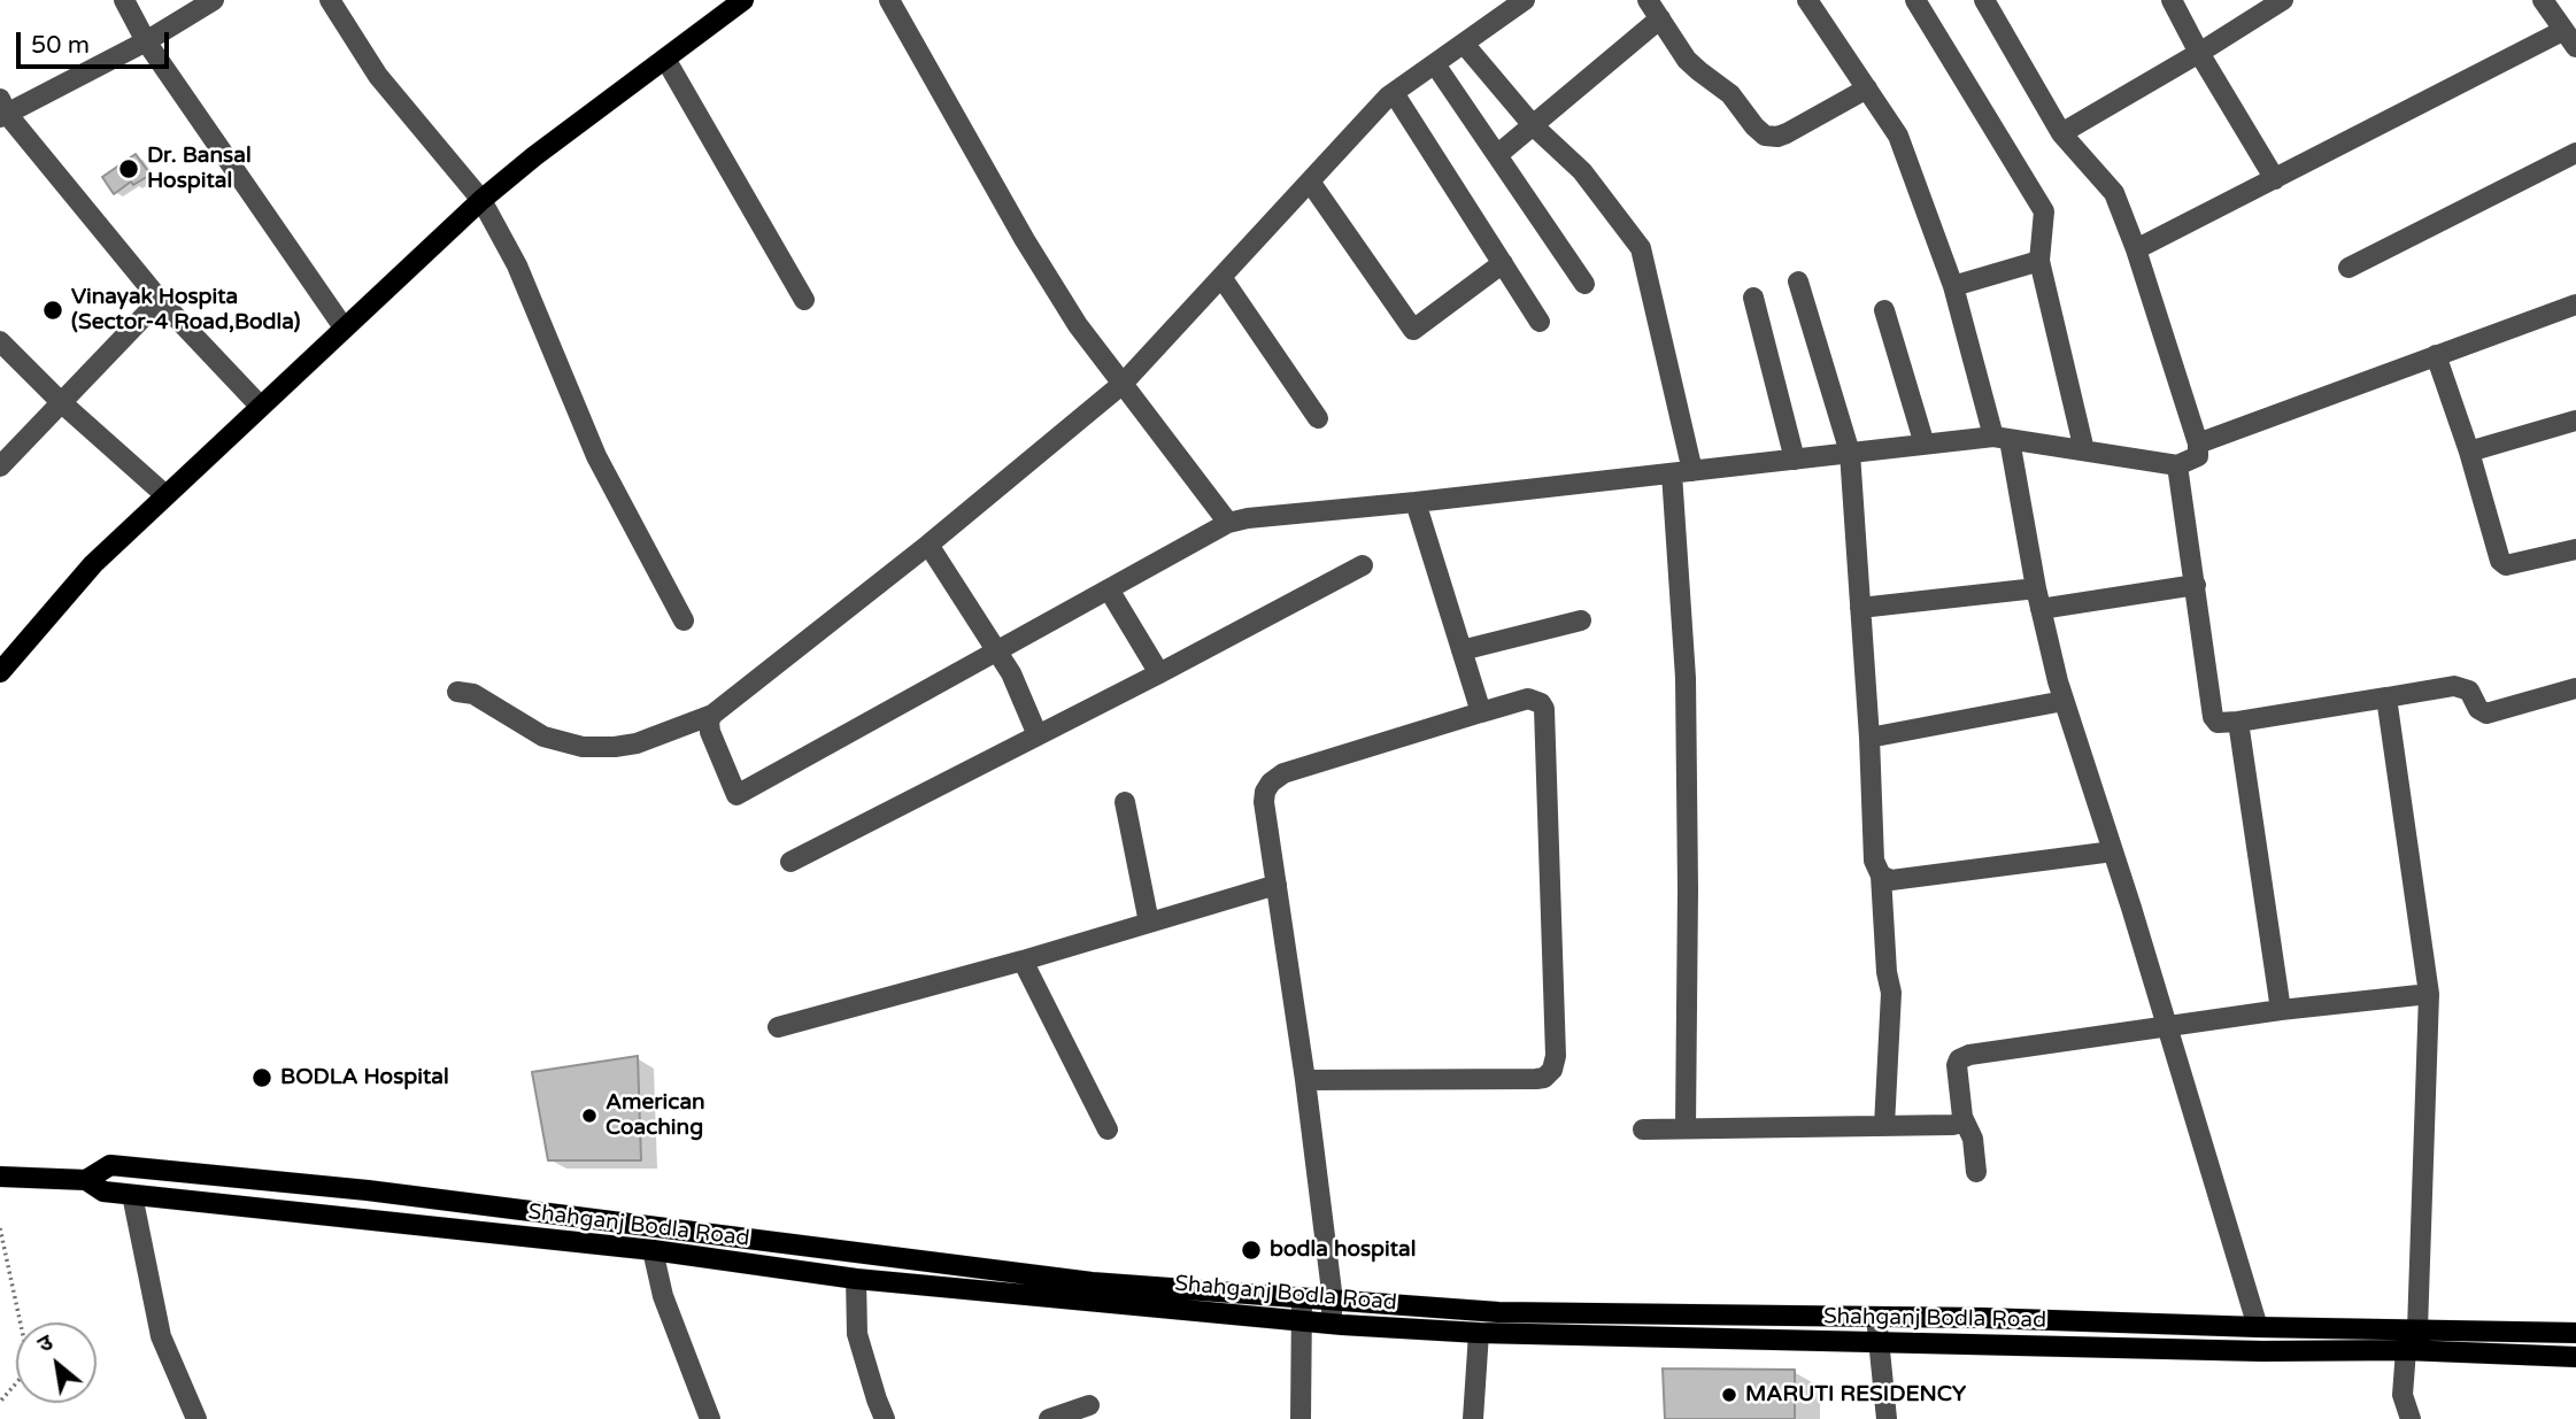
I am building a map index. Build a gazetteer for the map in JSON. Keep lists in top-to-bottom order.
{
  "streets": {
    "main road": ["Shahganj Bodla Road"]
  },
  "places": [
    "Dr. Bansal Hospital",
    "Vinayak Hospita (Sector-4 Road,Bodla)",
    "BODLA Hospital",
    "American Coaching",
    "bodla hospital",
    "MARUTI RESIDENCY"
  ],
  "scale_bar": "50 m",
  "north": "top left"
}
